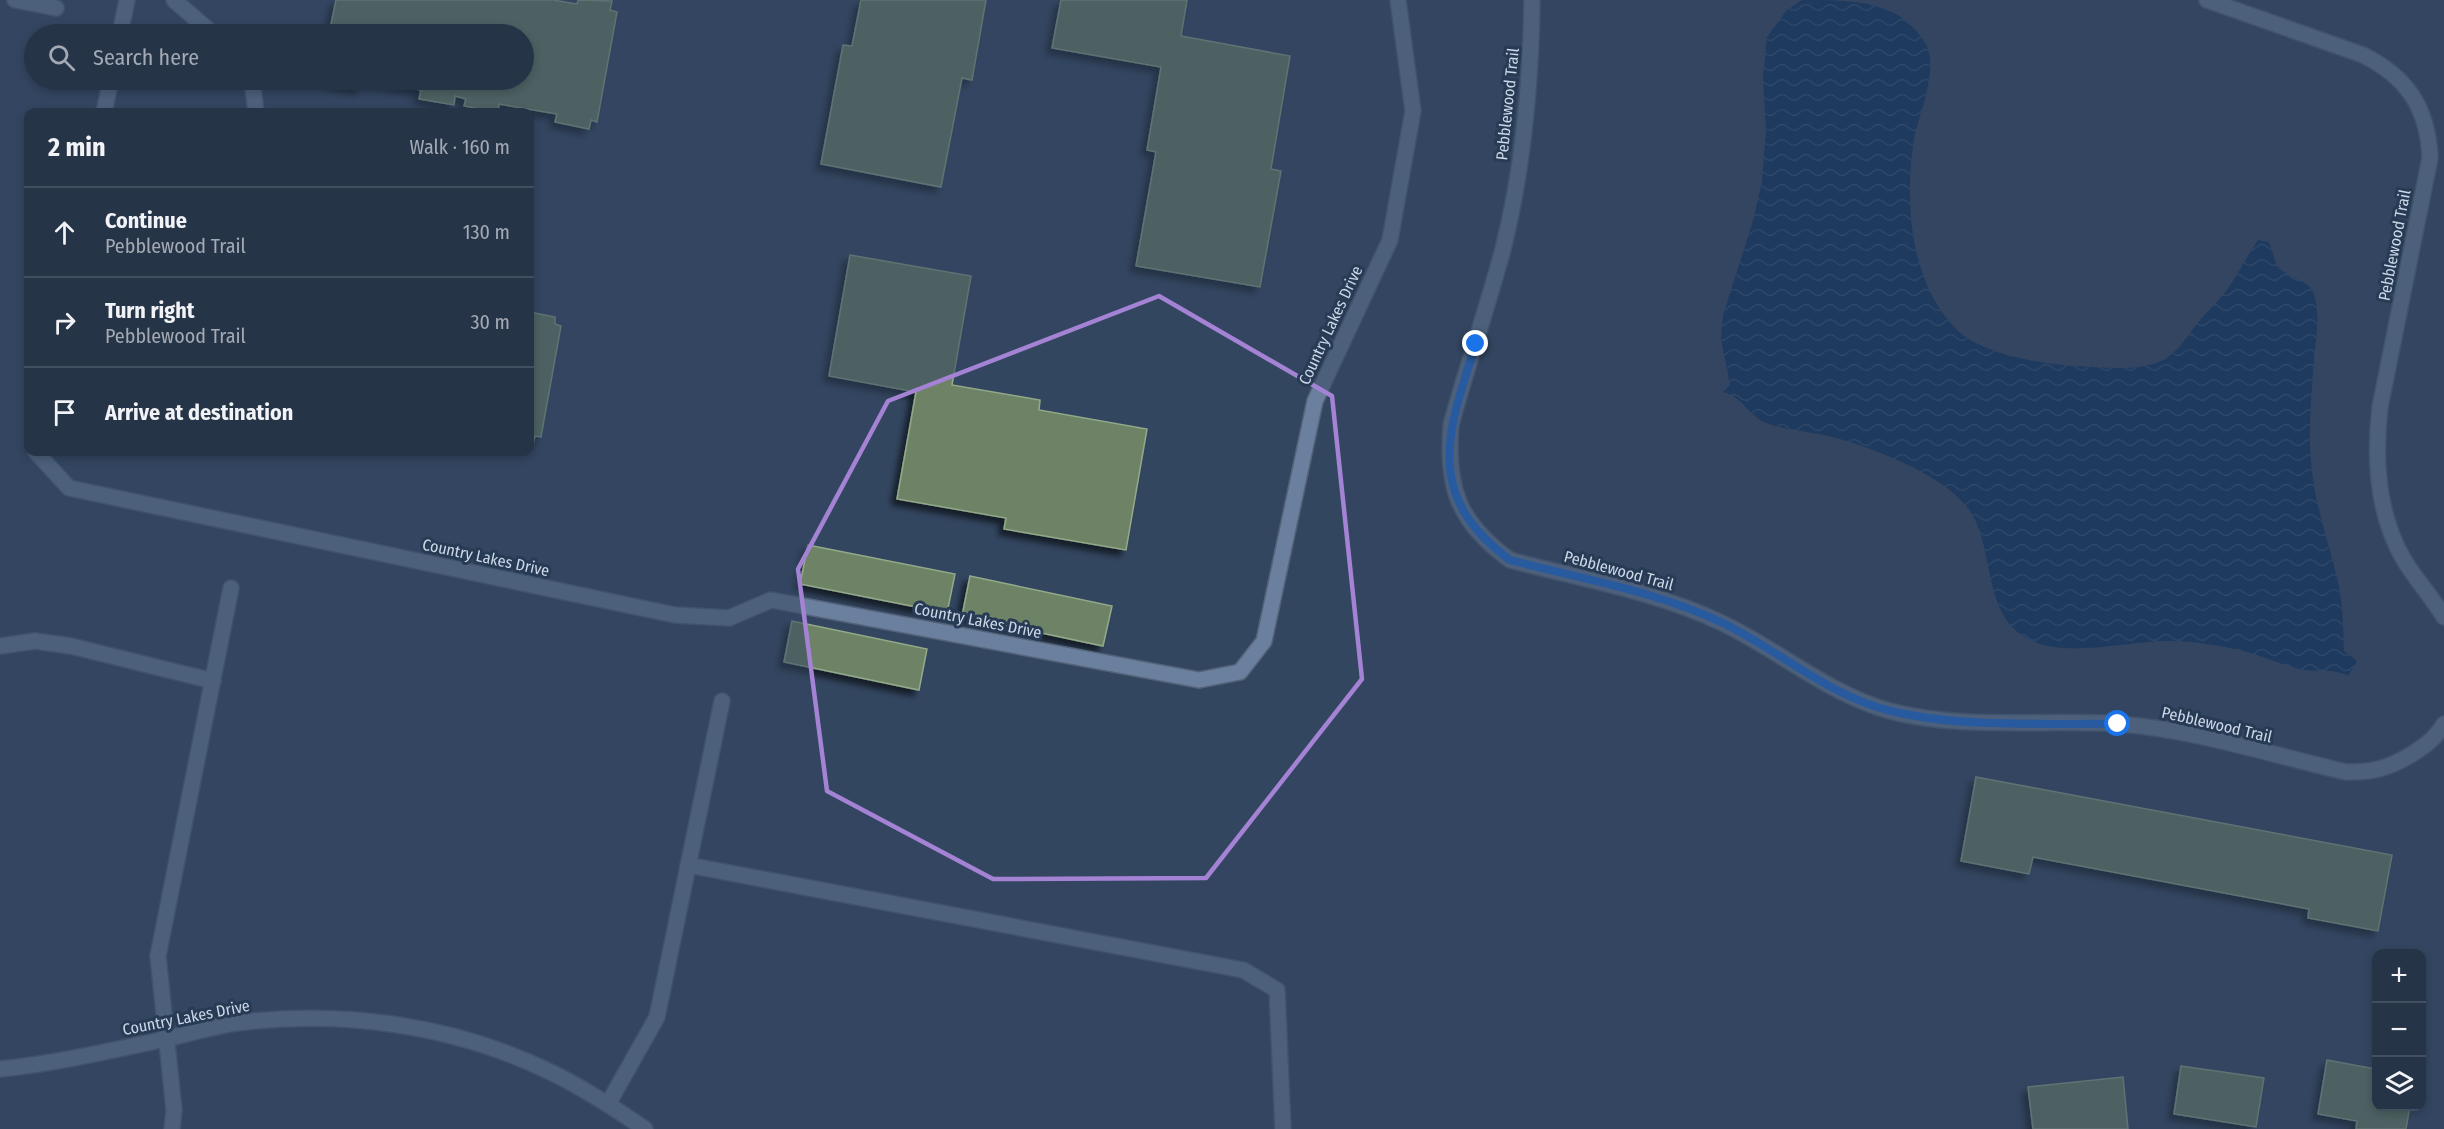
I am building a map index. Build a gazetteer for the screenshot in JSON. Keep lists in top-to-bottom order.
{
  "streets": {
    "street": ["Pebblewood Trail", "Country Lakes Drive"]
  },
  "page": {
    "search": "Search here",
    "heading": ["2 min", "Walk · 160 m"],
    "list": [
      ["Continue", "Pebblewood Trail", "130 m"],
      ["Turn right", "Pebblewood Trail", "30 m"],
      "Arrive at destination"
    ],
    "map_buttons": ["+", "−"]
  }
}
